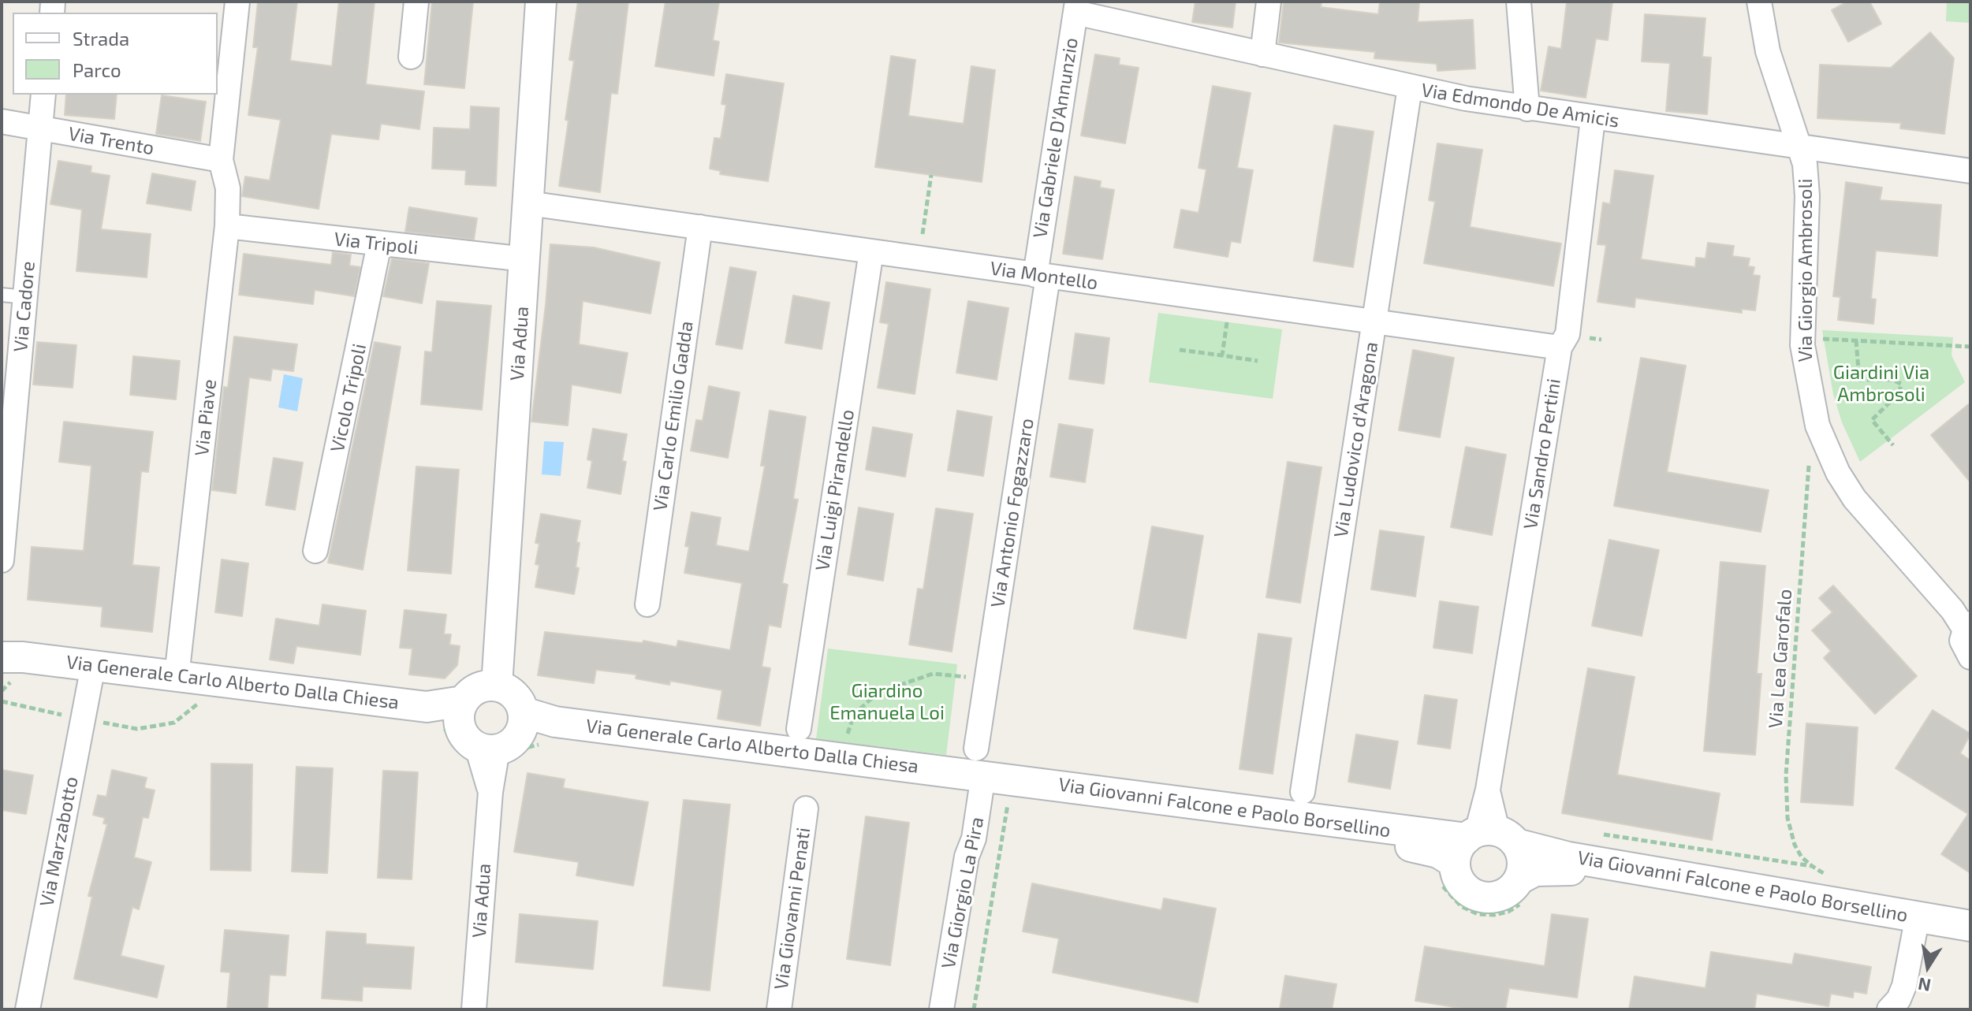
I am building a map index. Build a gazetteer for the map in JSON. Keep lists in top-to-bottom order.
{
  "streets": {
    "street": [
      "Via Edmondo De Amicis",
      "Via Gabriele D'Annunzio",
      "Via Trento",
      "Via Tripoli",
      "Via Giorgio Ambrosoli",
      "Via Montello",
      "Via Cadore",
      "Via Adua",
      "Vicolo Tripoli",
      "Via Carlo Emilio Gadda",
      "Via Piave",
      "Via Ludovico d'Aragona",
      "Via Sandro Pertini",
      "Via Luigi Pirandello",
      "Via Antonio Fogazzaro",
      "Via Generale Carlo Alberto Dalla Chiesa",
      "Via Giovanni Falcone e Paolo Borsellino",
      "Via Marzabotto",
      "Via Giorgio La Pira",
      "Via Giovanni Penati"
    ],
    "path": ["Via Lea Garofalo"]
  },
  "crossings": [
    ["Via Edmondo De Amicis", "Via Gabriele D'Annunzio"],
    ["Via Edmondo De Amicis", "Via Giorgio Ambrosoli"],
    ["Via Edmondo De Amicis", "Via Ludovico d'Aragona"],
    ["Via Edmondo De Amicis", "Via Sandro Pertini"],
    ["Via Gabriele D'Annunzio", "Via Montello"],
    ["Via Gabriele D'Annunzio", "Via Antonio Fogazzaro"],
    ["Via Trento", "Via Cadore"],
    ["Via Trento", "Via Piave"],
    ["Via Tripoli", "Via Adua"],
    ["Via Tripoli", "Vicolo Tripoli"],
    ["Via Tripoli", "Via Piave"],
    ["Via Montello", "Via Adua"],
    ["Via Montello", "Via Carlo Emilio Gadda"],
    ["Via Montello", "Via Ludovico d'Aragona"],
    ["Via Montello", "Via Sandro Pertini"],
    ["Via Montello", "Via Luigi Pirandello"],
    ["Via Montello", "Via Antonio Fogazzaro"],
    ["Via Adua", "Via Generale Carlo Alberto Dalla Chiesa"],
    ["Via Piave", "Via Generale Carlo Alberto Dalla Chiesa"],
    ["Via Sandro Pertini", "Via Giovanni Falcone e Paolo Borsellino"],
    ["Via Antonio Fogazzaro", "Via Generale Carlo Alberto Dalla Chiesa"],
    ["Via Antonio Fogazzaro", "Via Giovanni Falcone e Paolo Borsellino"],
    ["Via Antonio Fogazzaro", "Via Giorgio La Pira"],
    ["Via Generale Carlo Alberto Dalla Chiesa", "Via Giovanni Falcone e Paolo Borsellino"],
    ["Via Generale Carlo Alberto Dalla Chiesa", "Via Marzabotto"],
    ["Via Generale Carlo Alberto Dalla Chiesa", "Via Giorgio La Pira"],
    ["Via Giovanni Falcone e Paolo Borsellino", "Via Giorgio La Pira"]
  ],
  "parks": ["Giardini Via Ambrosoli", "Giardino Emanuela Loi"],
  "legend": ["Strada", "Parco"],
  "north": "bottom"
}
